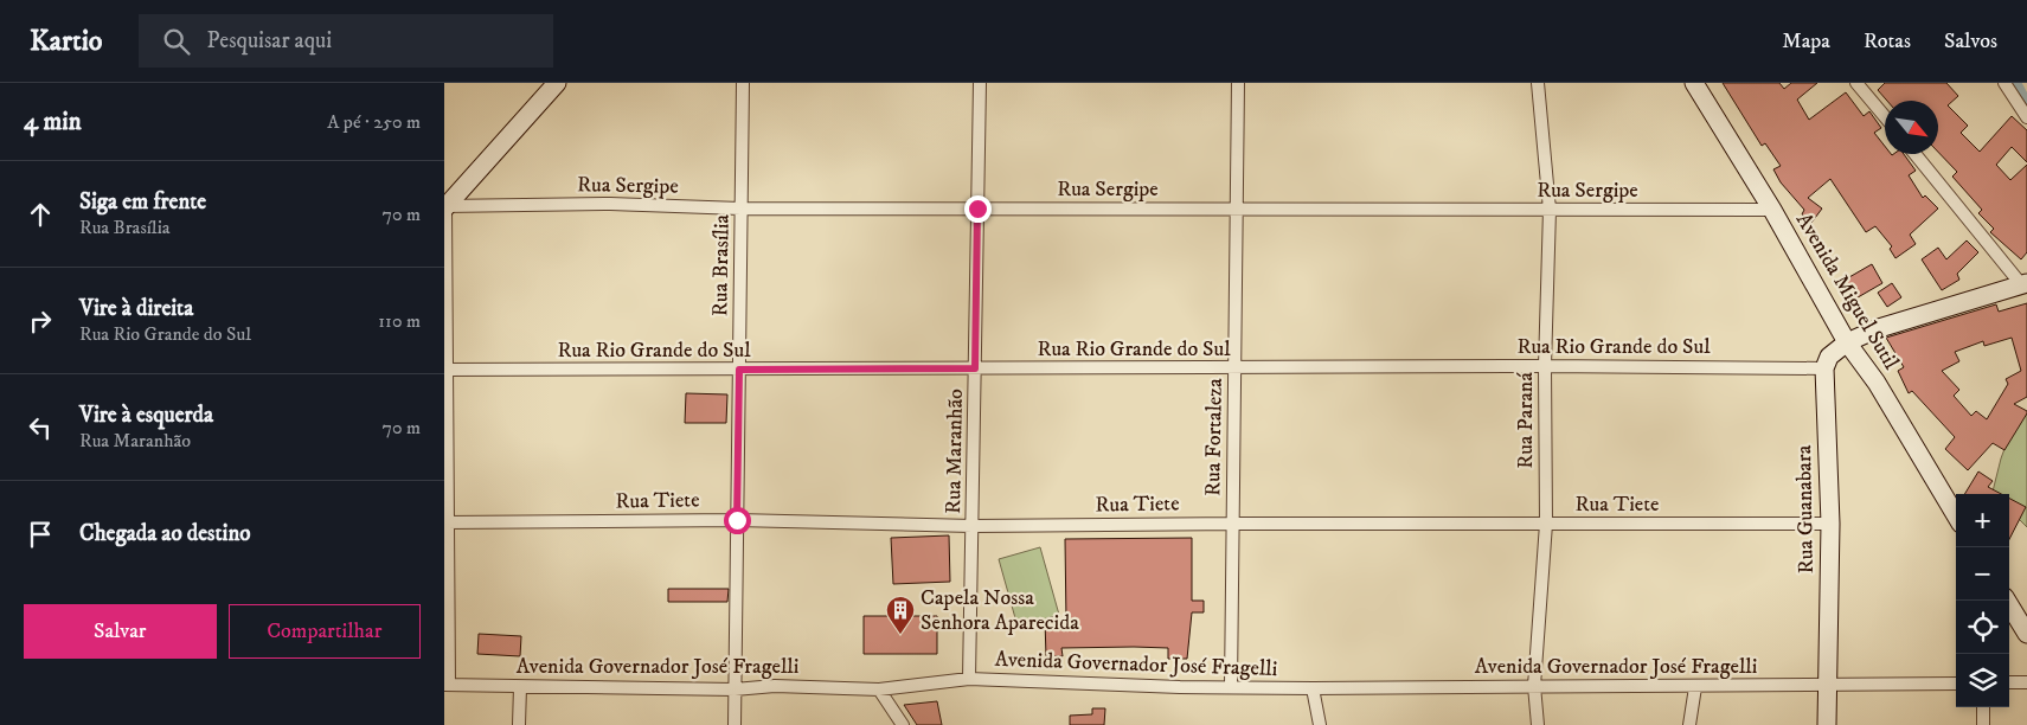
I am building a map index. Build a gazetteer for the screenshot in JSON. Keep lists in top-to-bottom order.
{
  "streets": {
    "main road": ["Avenida Miguel Sutil", "Rua Guanabara"],
    "street": [
      "Rua Sergipe",
      "Rua Brasília",
      "Rua Rio Grande do Sul",
      "Rua Paraná",
      "Rua Fortaleza",
      "Rua Maranhão",
      "Rua Tiete",
      "Avenida Governador José Fragelli"
    ]
  },
  "crossings": [
    ["Rua Sergipe", "Rua Brasília"],
    ["Rua Sergipe", "Avenida Miguel Sutil"],
    ["Rua Sergipe", "Rua Paraná"],
    ["Rua Sergipe", "Rua Fortaleza"],
    ["Rua Sergipe", "Rua Maranhão"],
    ["Rua Brasília", "Rua Rio Grande do Sul"],
    ["Rua Brasília", "Rua Tiete"],
    ["Rua Brasília", "Avenida Governador José Fragelli"],
    ["Avenida Miguel Sutil", "Rua Guanabara"],
    ["Rua Rio Grande do Sul", "Rua Paraná"],
    ["Rua Rio Grande do Sul", "Rua Fortaleza"],
    ["Rua Rio Grande do Sul", "Rua Maranhão"],
    ["Rua Rio Grande do Sul", "Rua Guanabara"],
    ["Rua Paraná", "Rua Tiete"],
    ["Rua Paraná", "Avenida Governador José Fragelli"],
    ["Rua Fortaleza", "Rua Tiete"],
    ["Rua Fortaleza", "Avenida Governador José Fragelli"],
    ["Rua Maranhão", "Rua Tiete"],
    ["Rua Maranhão", "Avenida Governador José Fragelli"],
    ["Rua Tiete", "Rua Guanabara"],
    ["Rua Guanabara", "Avenida Governador José Fragelli"]
  ],
  "places": {
    "building": ["Capela Nossa Senhora Aparecida"]
  },
  "north": "bottom right",
  "page": {
    "header": "Kartio",
    "search": "Pesquisar aqui",
    "nav": ["Mapa", "Rotas", "Salvos"],
    "heading": ["4 min", "A pé · 250 m"],
    "list": [
      ["Siga em frente", "Rua Brasília", "70 m"],
      ["Vire à direita", "Rua Rio Grande do Sul", "110 m"],
      ["Vire à esquerda", "Rua Maranhão", "70 m"],
      "Chegada ao destino"
    ],
    "map_buttons": ["+", "−"],
    "buttons": ["Salvar", "Compartilhar"]
  }
}
